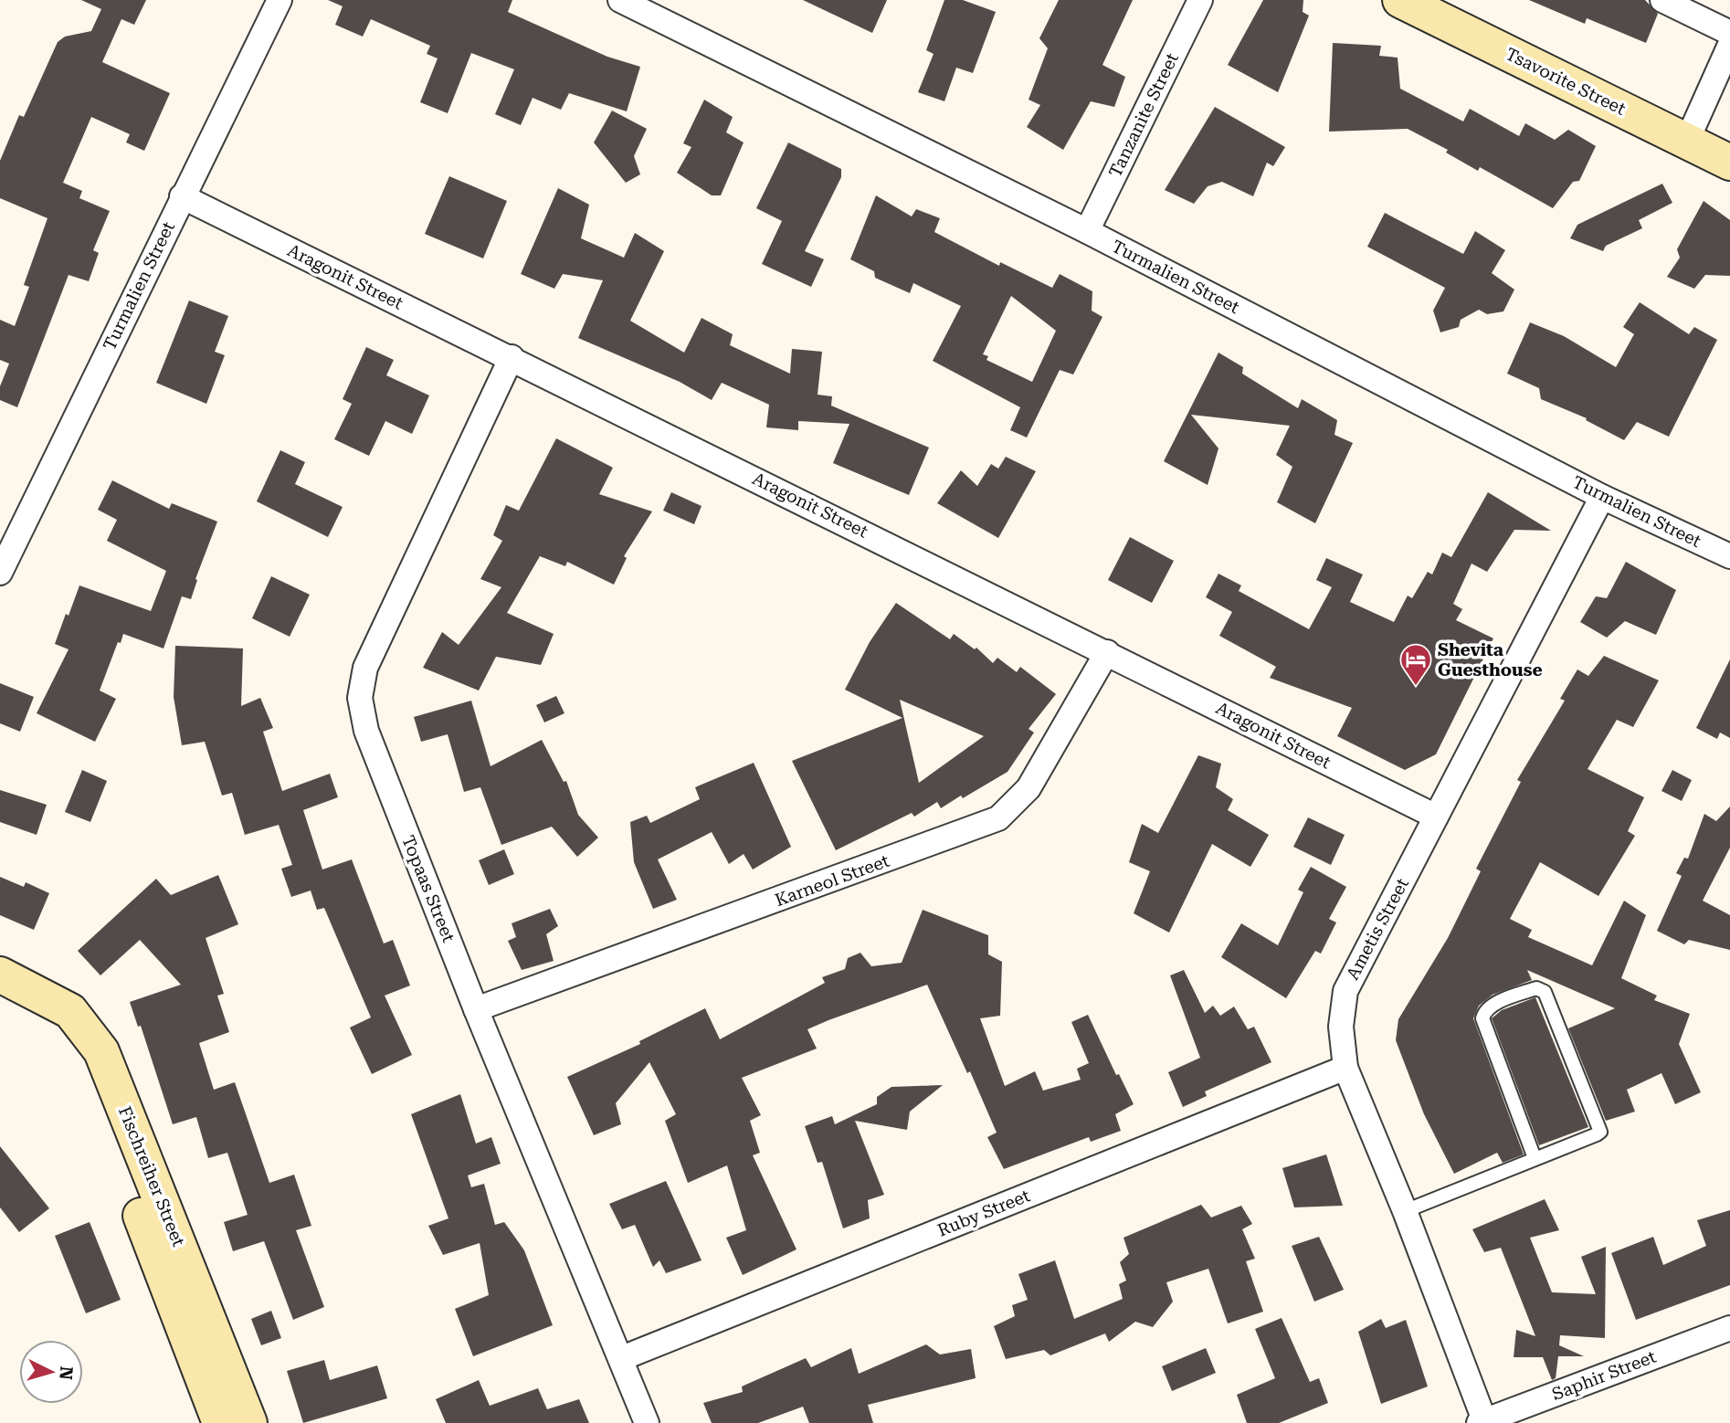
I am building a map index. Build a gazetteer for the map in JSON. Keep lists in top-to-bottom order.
{
  "streets": {
    "street": [
      "Tsavorite Street",
      "Tanzanite Street",
      "Aragonit Street",
      "Turmalien Street",
      "Karneol Street",
      "Topaas Street",
      "Ametis Street",
      "Fischreiher Street",
      "Ruby Street",
      "Saphir Street"
    ]
  },
  "crossings": [
    ["Tanzanite Street", "Turmalien Street"],
    ["Aragonit Street", "Turmalien Street"],
    ["Aragonit Street", "Karneol Street"],
    ["Aragonit Street", "Topaas Street"],
    ["Aragonit Street", "Ametis Street"],
    ["Turmalien Street", "Ametis Street"],
    ["Karneol Street", "Topaas Street"],
    ["Topaas Street", "Ruby Street"],
    ["Ametis Street", "Ruby Street"],
    ["Ametis Street", "Saphir Street"]
  ],
  "places": {
    "hotel": ["Shevita Guesthouse"]
  },
  "north": "right"
}
